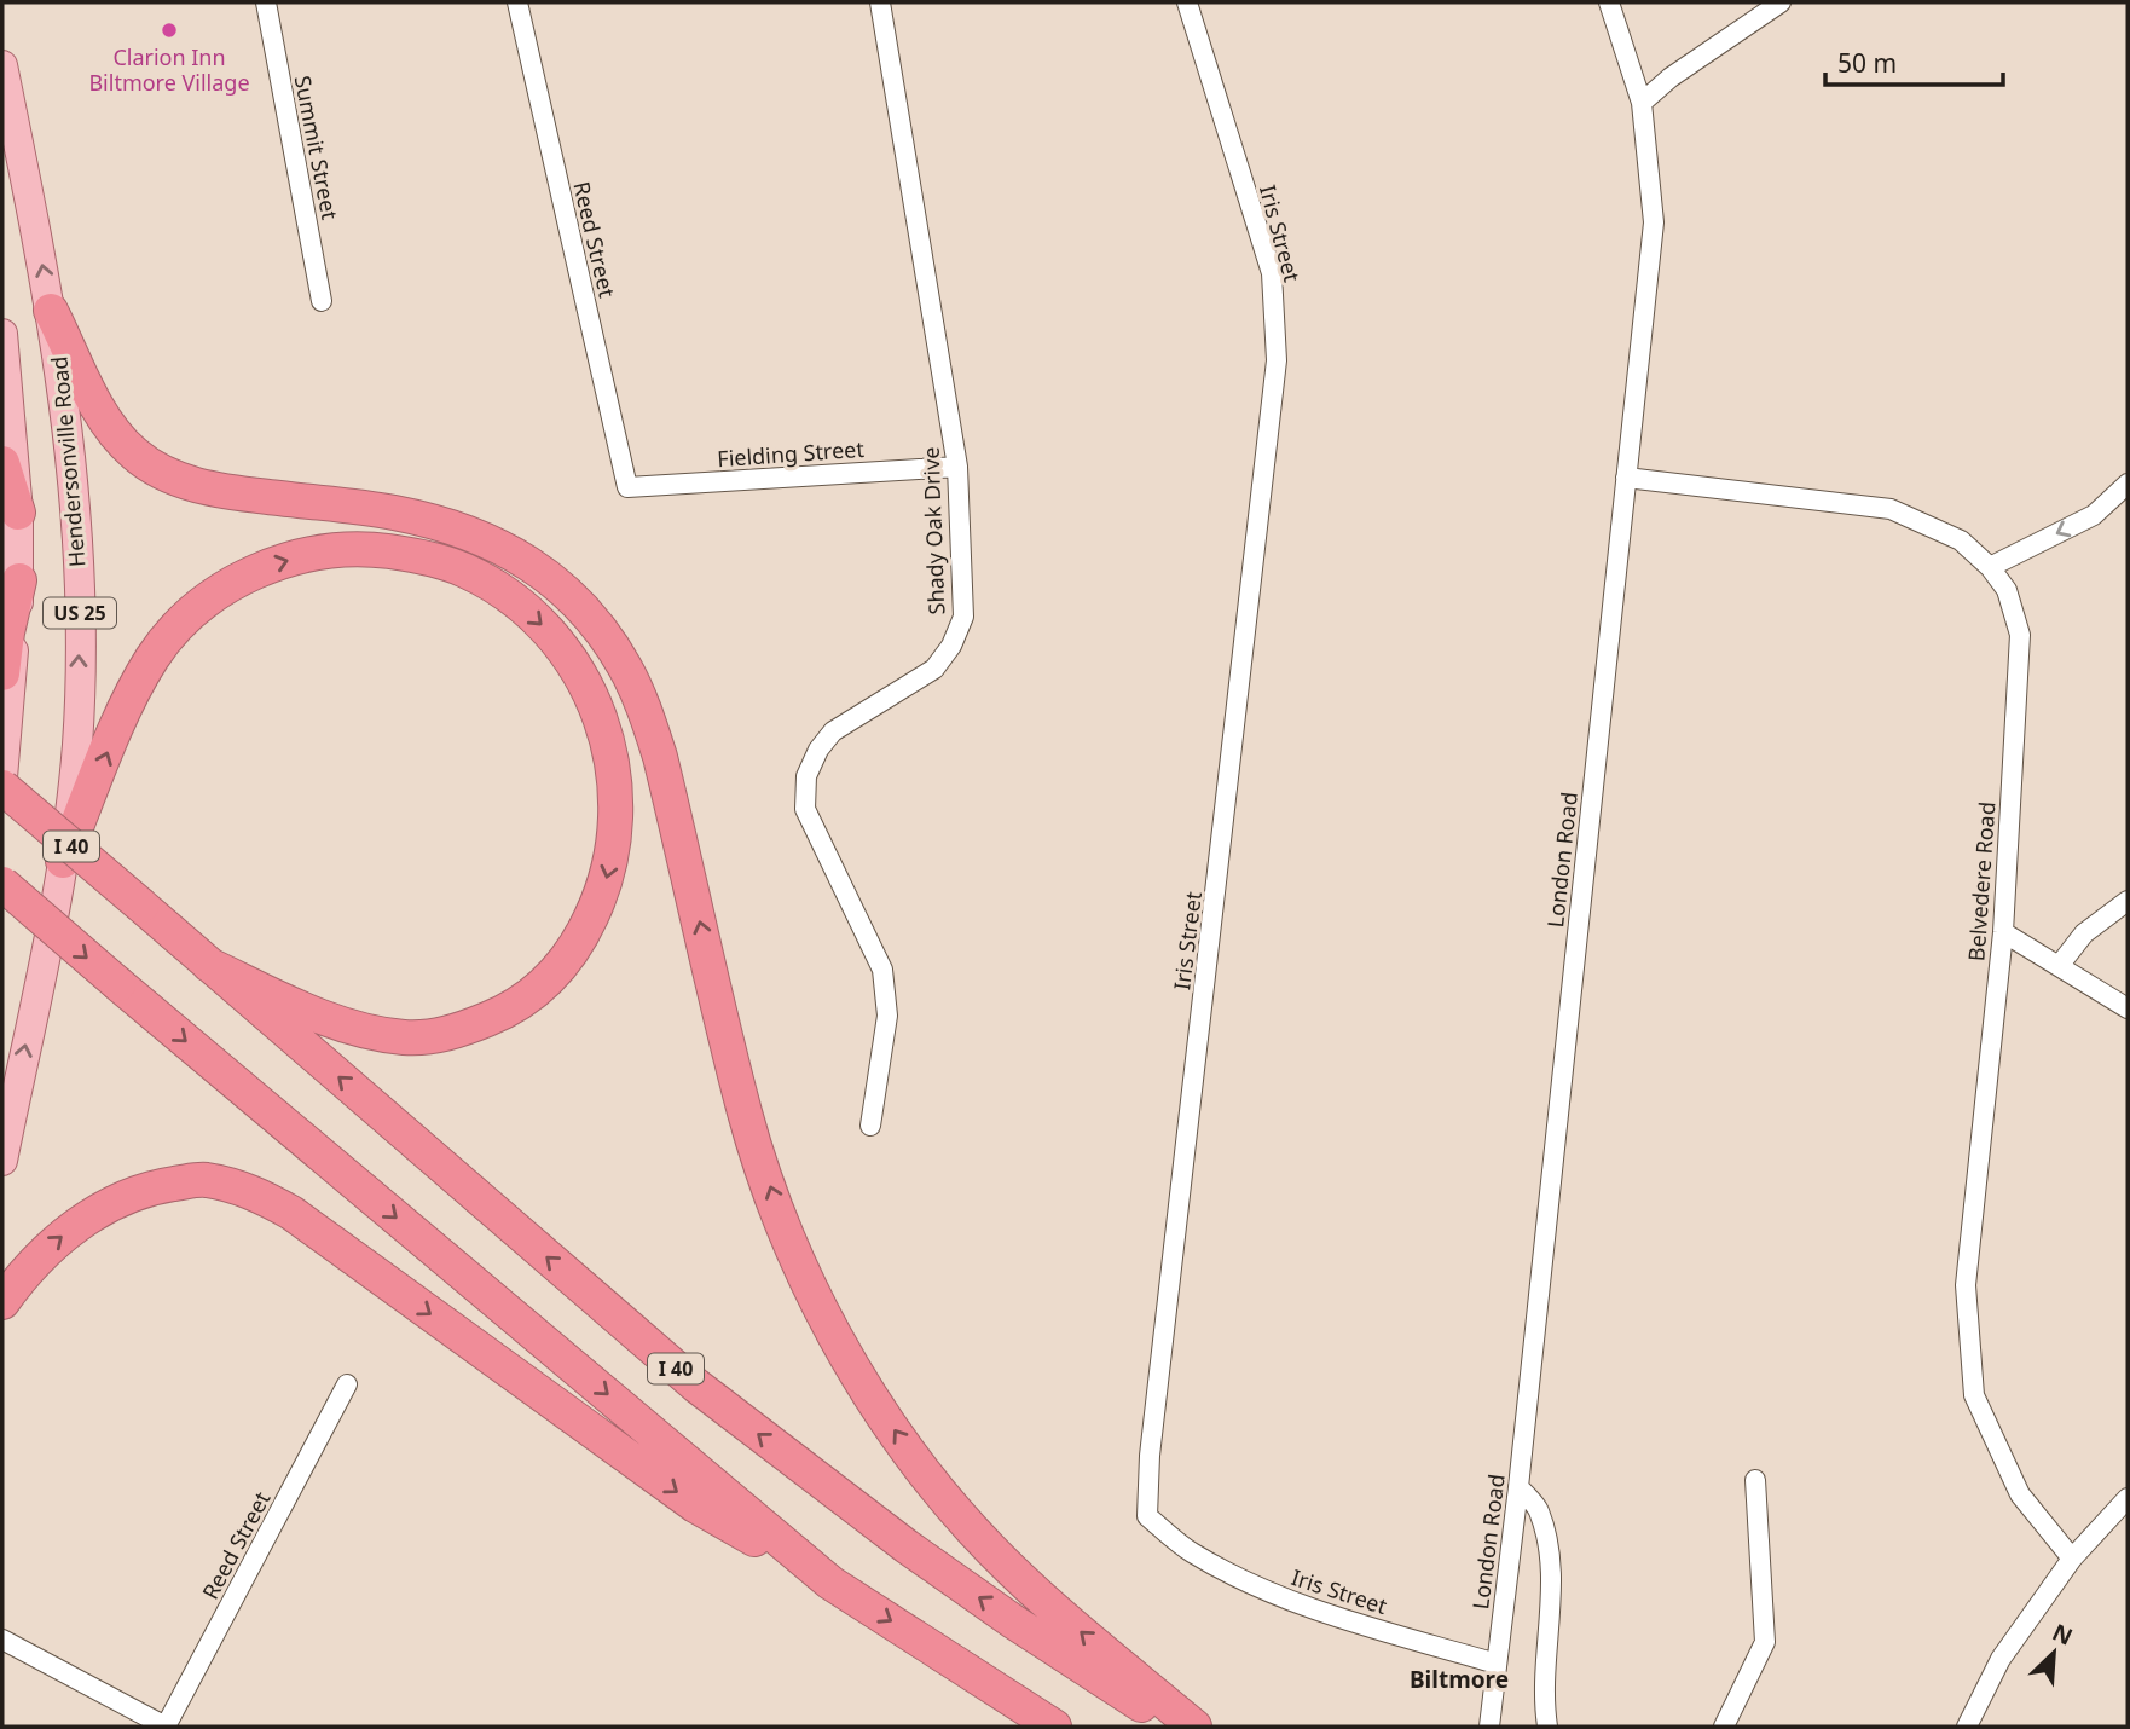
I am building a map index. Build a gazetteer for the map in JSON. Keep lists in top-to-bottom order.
{
  "streets": {
    "highway": ["I 40"],
    "main road": ["Hendersonville Road", "US 25"],
    "street": [
      "Summit Street",
      "Iris Street",
      "Reed Street",
      "Fielding Street",
      "Shady Oak Drive",
      "London Road",
      "Belvedere Road"
    ]
  },
  "crossings": [
    ["Iris Street", "London Road"],
    ["Reed Street", "Fielding Street"],
    ["Fielding Street", "Shady Oak Drive"],
    ["London Road", "Belvedere Road"]
  ],
  "districts": ["Biltmore"],
  "places": ["Clarion Inn Biltmore Village"],
  "scale_bar": "50 m",
  "north": "top right"
}
